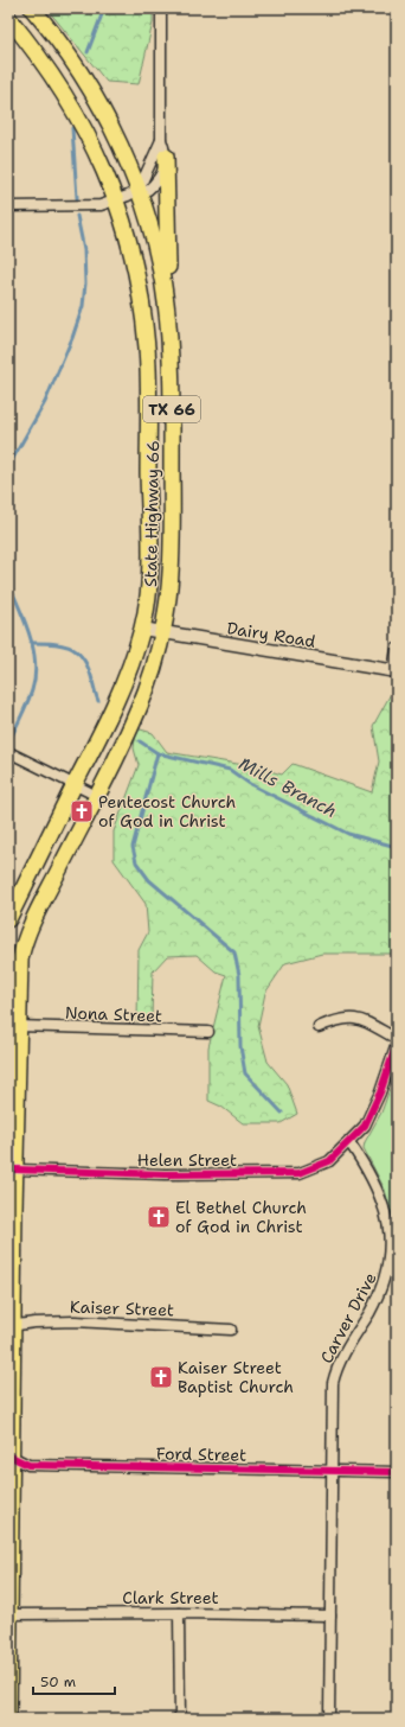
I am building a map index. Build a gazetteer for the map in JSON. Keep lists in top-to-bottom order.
{
  "streets": {
    "main road": ["TX 66", "State Highway 66"],
    "street": [
      "Dairy Road",
      "Nona Street",
      "Helen Street",
      "Kaiser Street",
      "Carver Drive",
      "Ford Street",
      "Clark Street"
    ]
  },
  "crossings": [
    ["TX 66", "State Highway 66"],
    ["TX 66", "Nona Street"],
    ["TX 66", "Helen Street"],
    ["TX 66", "Kaiser Street"],
    ["TX 66", "Ford Street"],
    ["TX 66", "Clark Street"],
    ["State Highway 66", "Dairy Road"],
    ["State Highway 66", "Nona Street"],
    ["Helen Street", "Carver Drive"],
    ["Carver Drive", "Ford Street"],
    ["Carver Drive", "Clark Street"]
  ],
  "water": ["Mills Branch"],
  "places": {
    "church": ["Pentecost Church of God in Christ", "El Bethel Church of God in Christ", "Kaiser Street Baptist Church"]
  },
  "scale_bar": "50 m"
}
